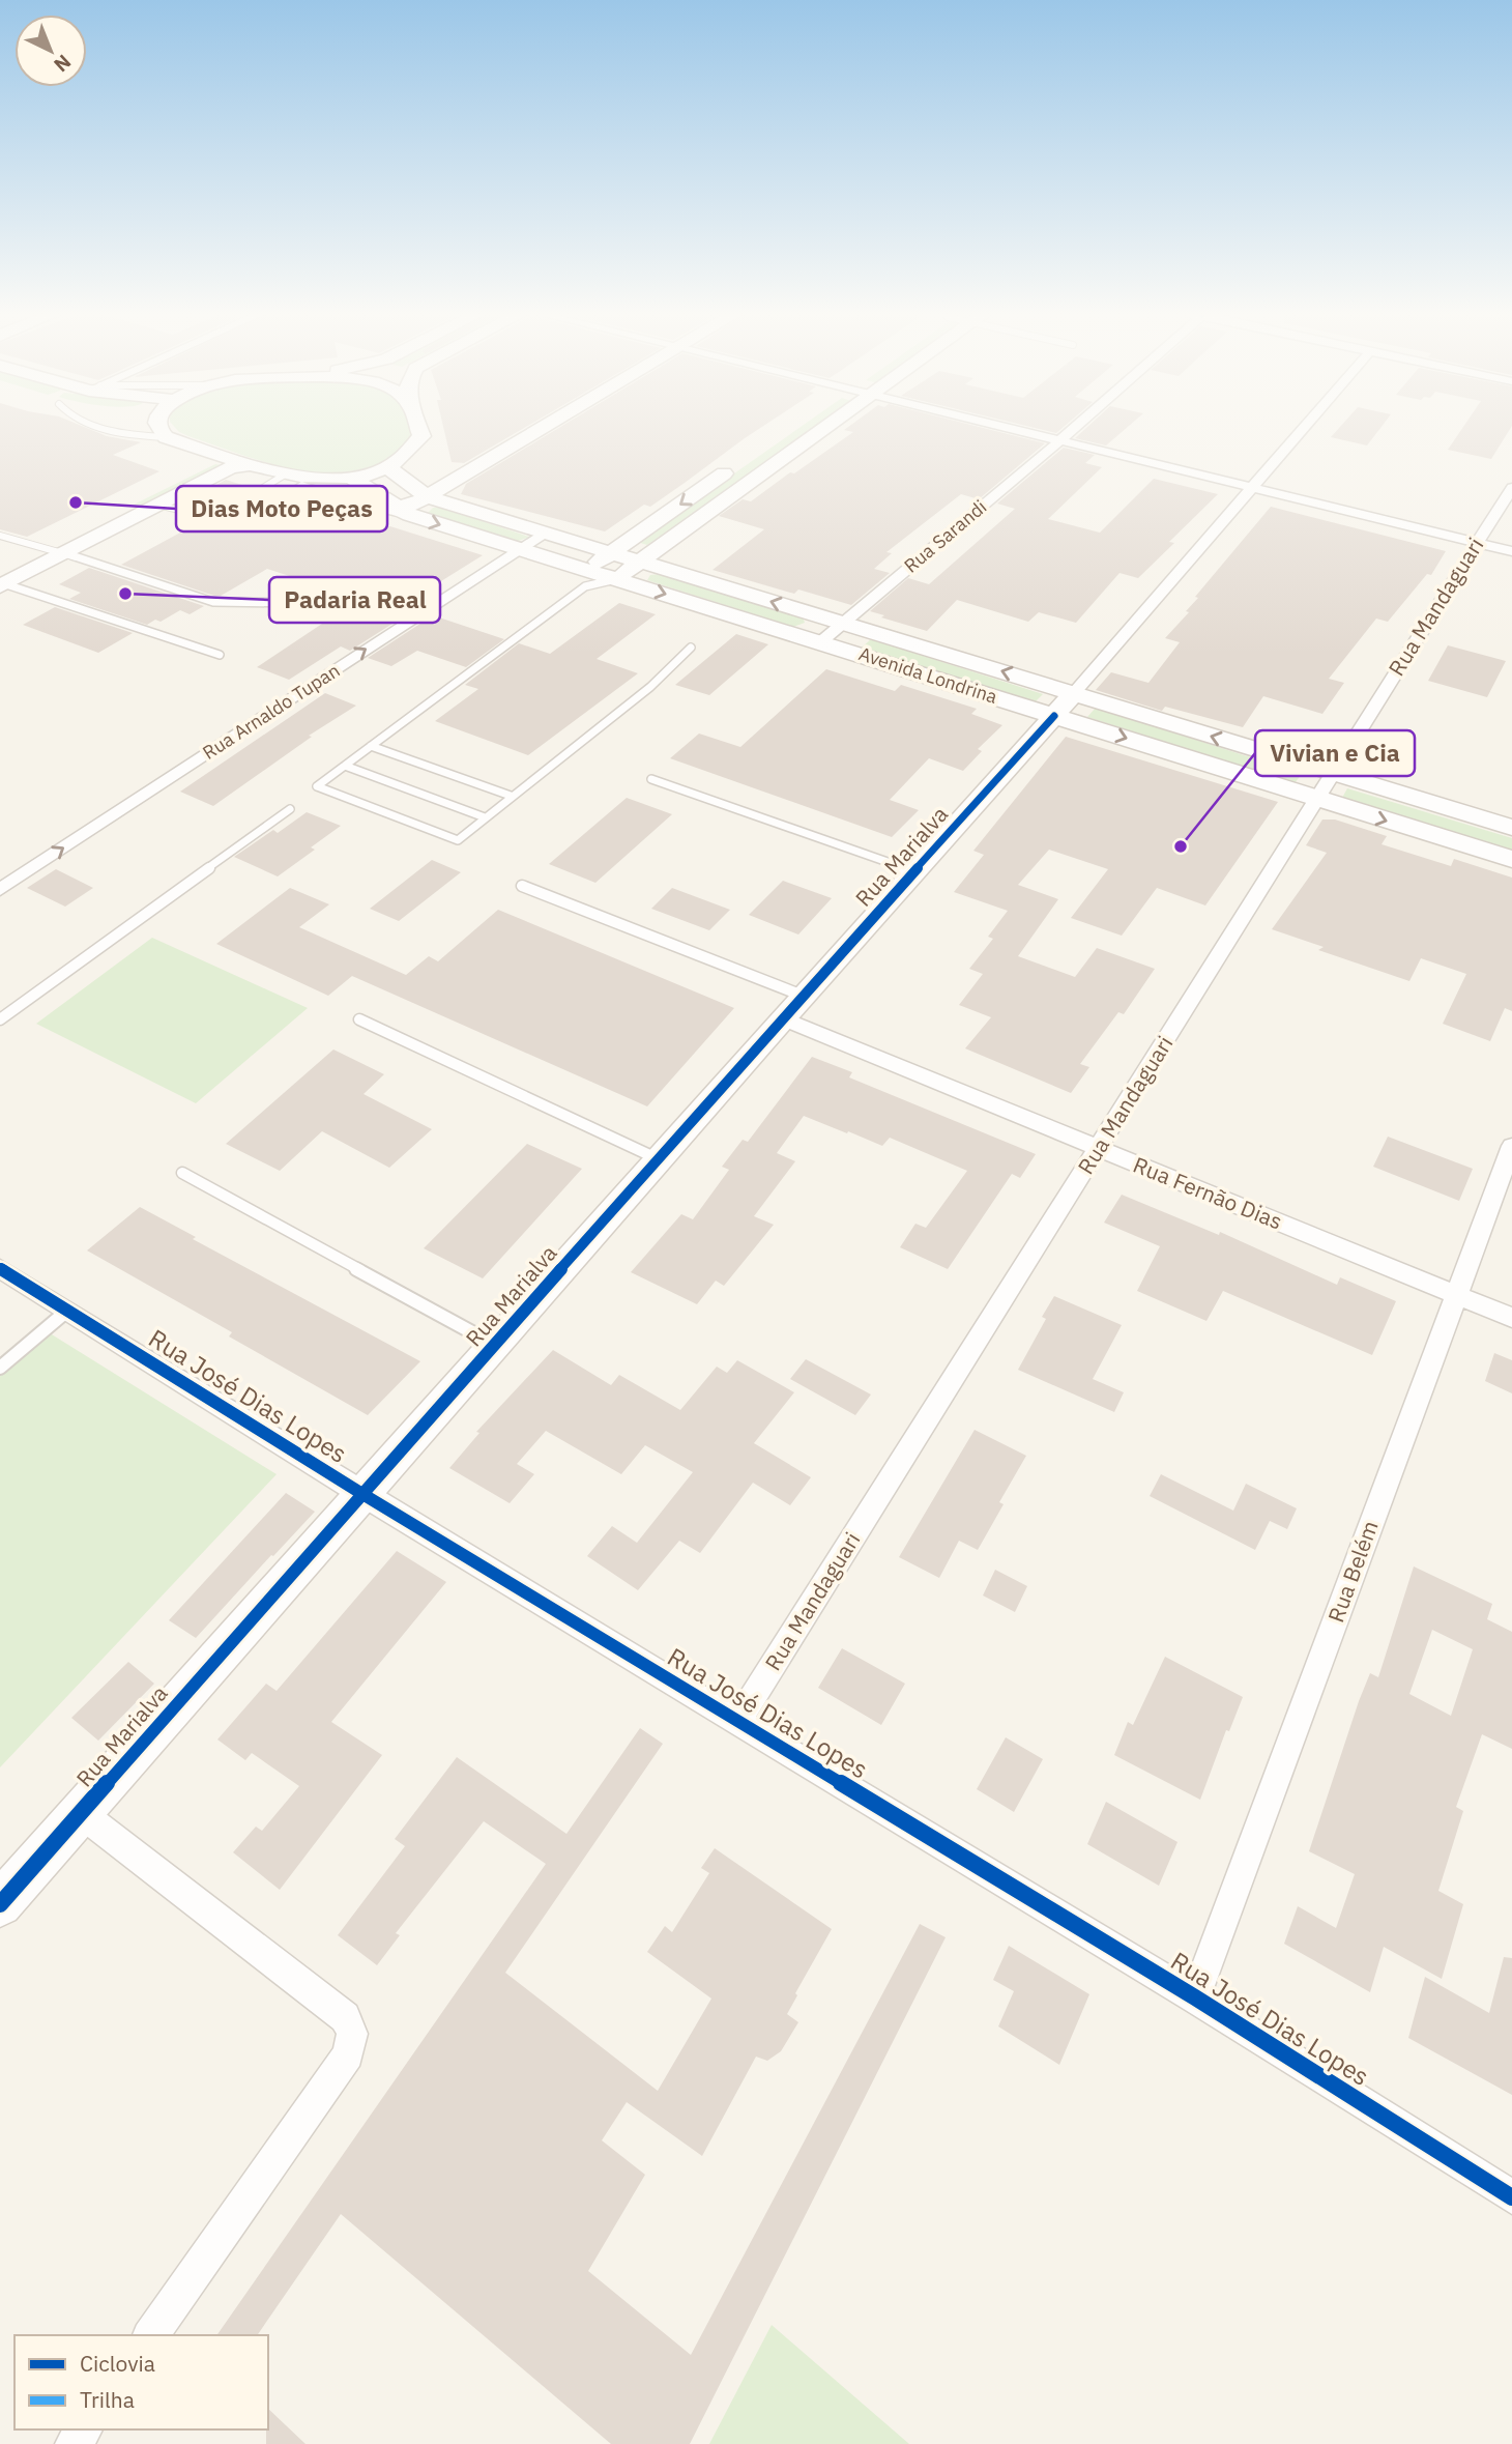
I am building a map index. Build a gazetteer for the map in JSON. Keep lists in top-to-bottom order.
{
  "streets": {
    "main road": ["Avenida Londrina", "Rua Marialva"],
    "street": [
      "Rua Sarandi",
      "Rua Mandaguari",
      "Rua Arnaldo Tupan",
      "Rua Fernão Dias",
      "Rua José Dias Lopes",
      "Rua Belém"
    ]
  },
  "crossings": [
    ["Rua Sarandi", "Avenida Londrina"],
    ["Rua Mandaguari", "Avenida Londrina"],
    ["Rua Mandaguari", "Rua Fernão Dias"],
    ["Rua Mandaguari", "Rua José Dias Lopes"],
    ["Avenida Londrina", "Rua Arnaldo Tupan"],
    ["Avenida Londrina", "Rua Marialva"],
    ["Rua Marialva", "Rua Fernão Dias"],
    ["Rua Marialva", "Rua José Dias Lopes"],
    ["Rua Fernão Dias", "Rua Belém"],
    ["Rua José Dias Lopes", "Rua Belém"]
  ],
  "one_way": ["Rua Arnaldo Tupan"],
  "places": ["Dias Moto Peças", "Padaria Real", "Vivian e Cia"],
  "legend": ["Ciclovia", "Trilha"],
  "north": "bottom right"
}
